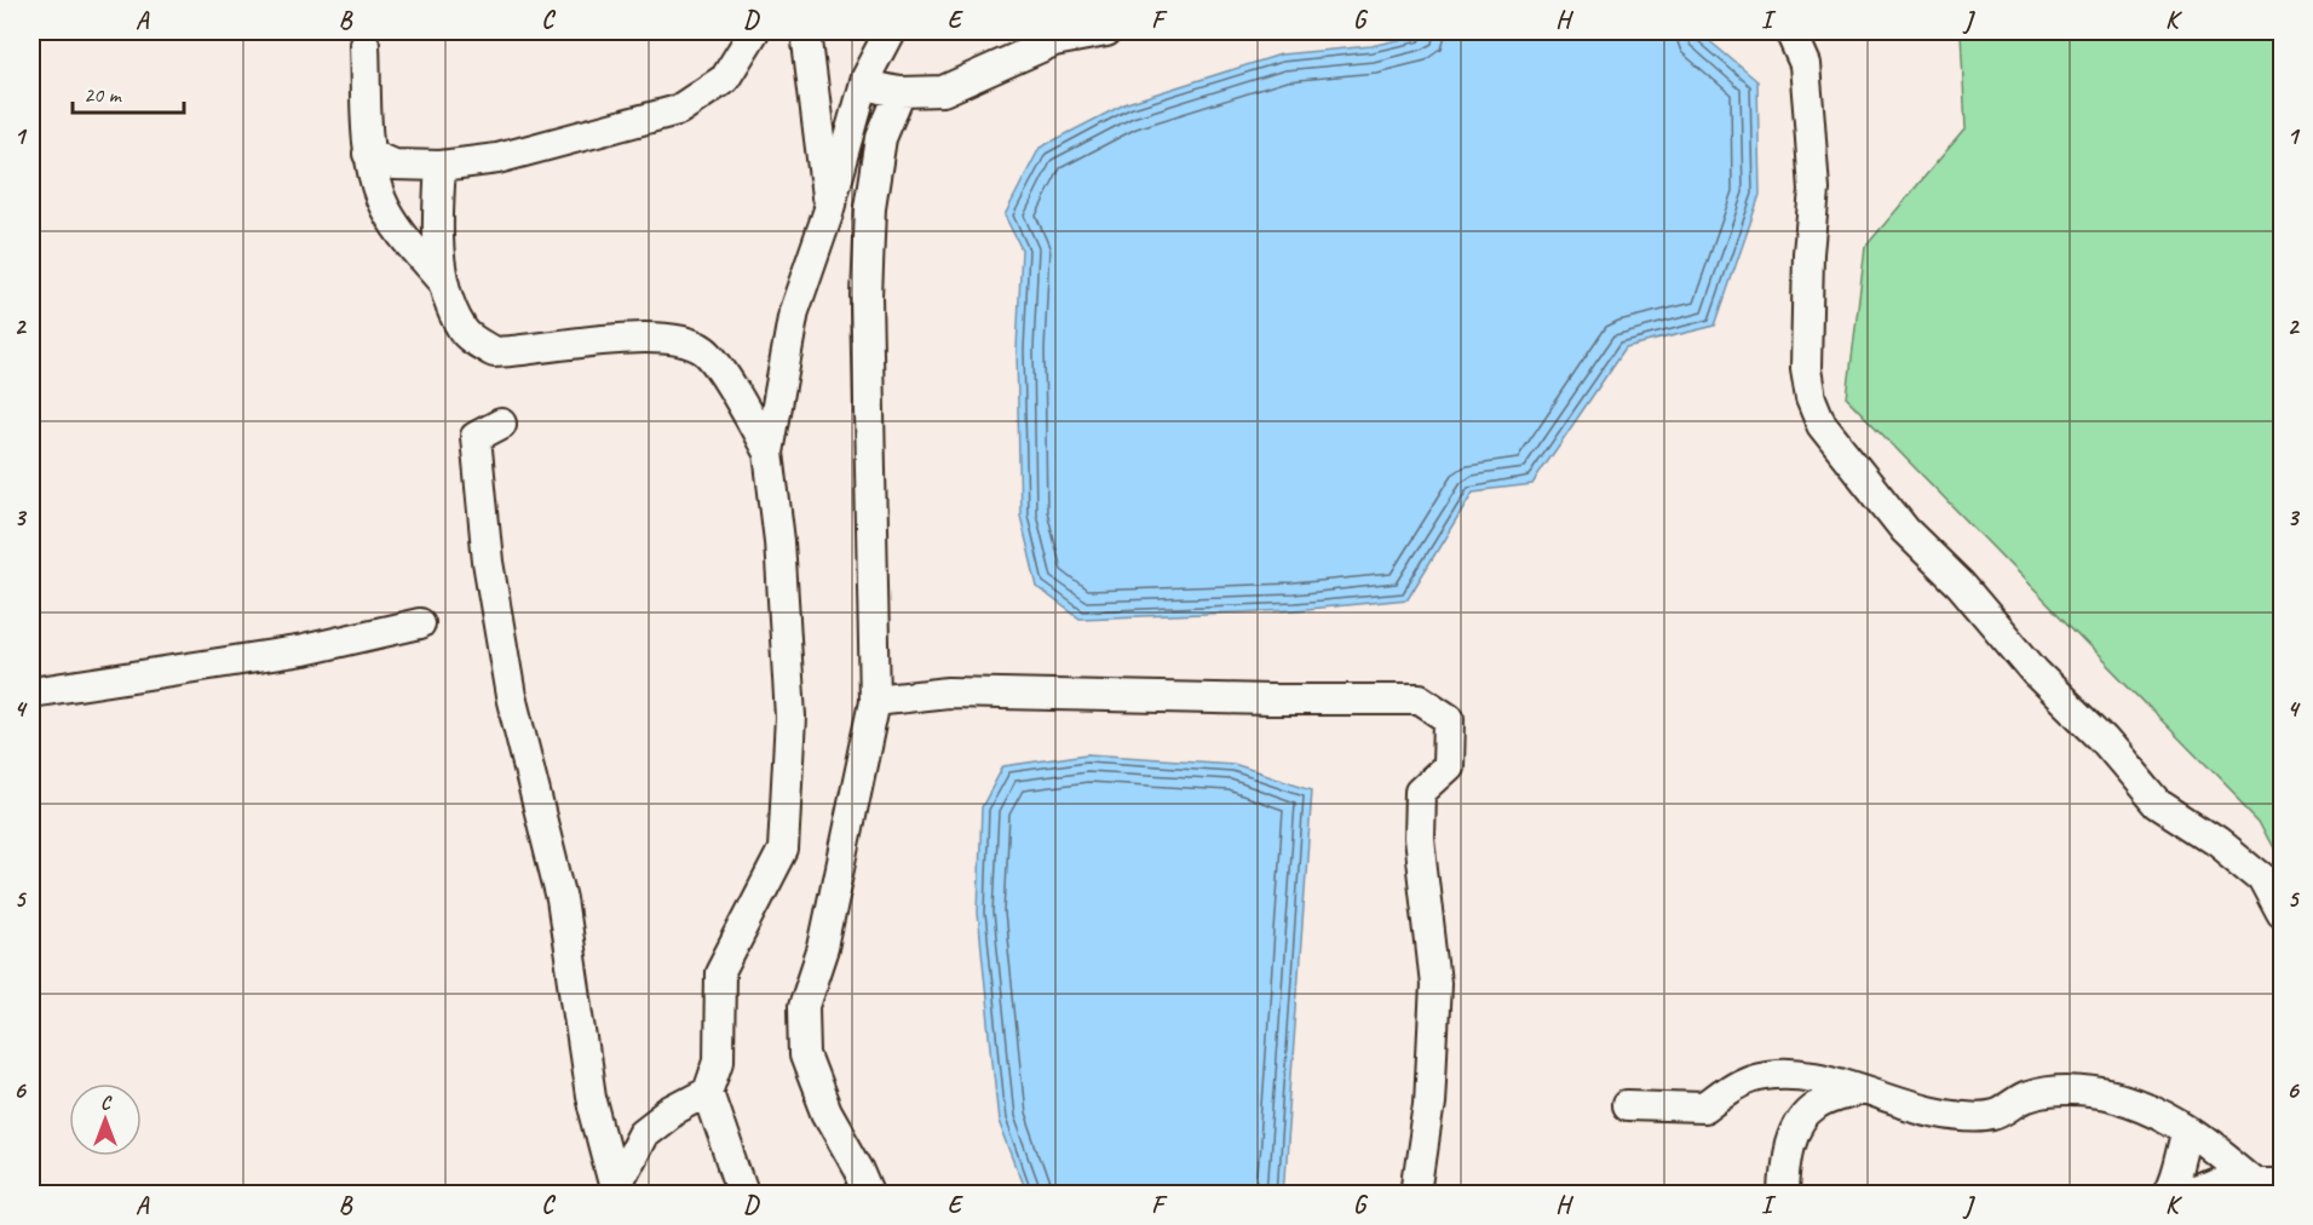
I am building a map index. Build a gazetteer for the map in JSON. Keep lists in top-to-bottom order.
{
  "scale_bar": "20 m",
  "north": "top",
  "grid": {
    "columns": [
      "A",
      "B",
      "C",
      "D",
      "E",
      "F",
      "G",
      "H",
      "I",
      "J",
      "K"
    ],
    "rows": [
      "1",
      "2",
      "3",
      "4",
      "5",
      "6"
    ]
  }
}
